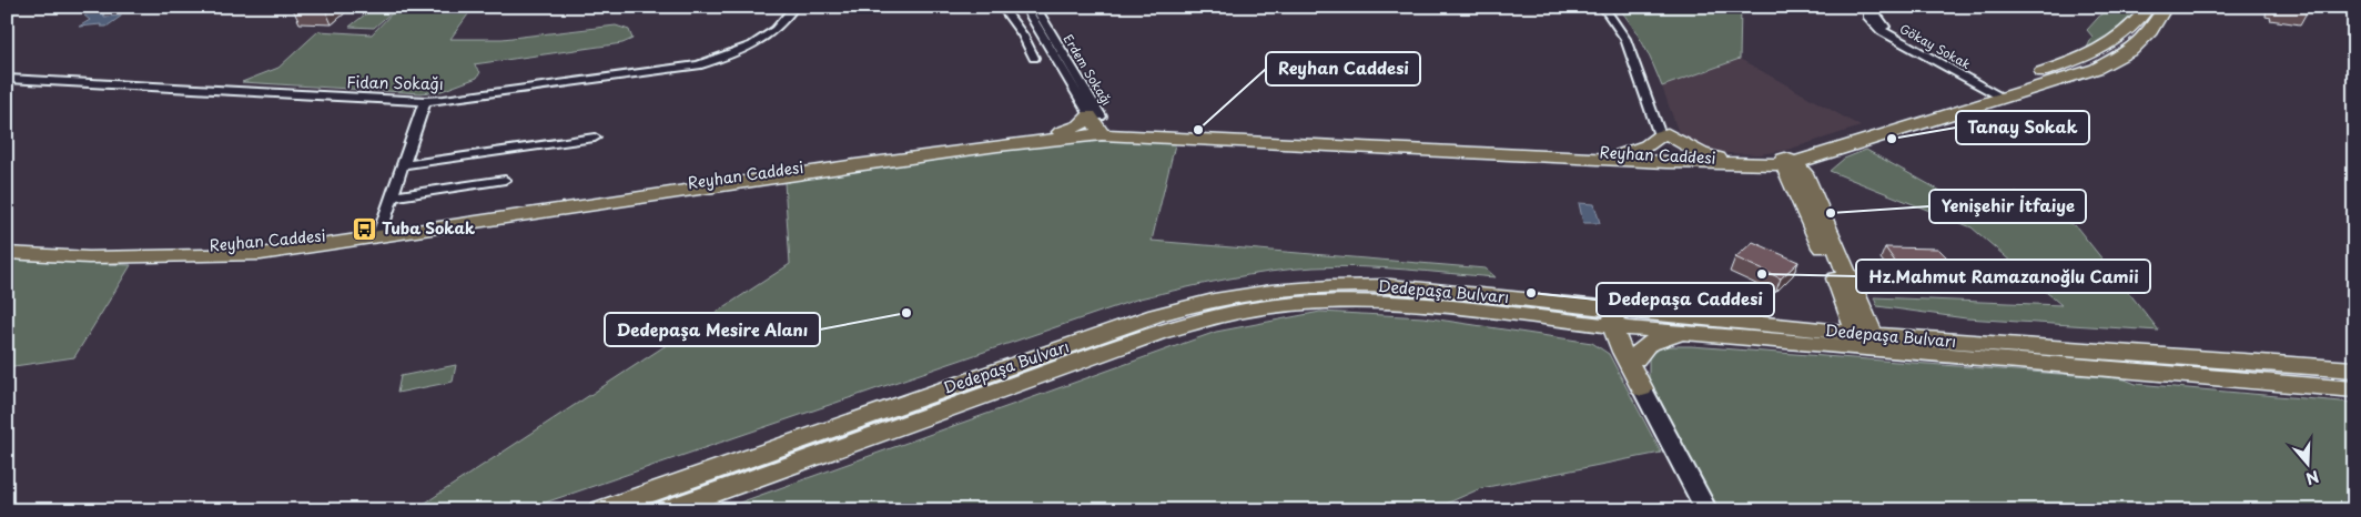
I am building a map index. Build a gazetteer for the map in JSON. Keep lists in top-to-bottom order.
{
  "streets": {
    "main road": ["Reyhan Caddesi", "Dedepaşa Bulvarı"],
    "street": ["Gökay Sokak", "Erdem Sokağı", "Fidan Sokağı"]
  },
  "crossings": [
    ["Erdem Sokağı", "Reyhan Caddesi"]
  ],
  "places": {
    "other": [
      "Reyhan Caddesi",
      "Tanay Sokak",
      "Yenişehir İtfaiye",
      "Hz.Mahmut Ramazanoğlu Camii",
      "Dedepaşa Caddesi",
      "Dedepaşa Mesire Alanı"
    ],
    "bus stop": ["Tuba Sokak"]
  },
  "north": "bottom"
}
